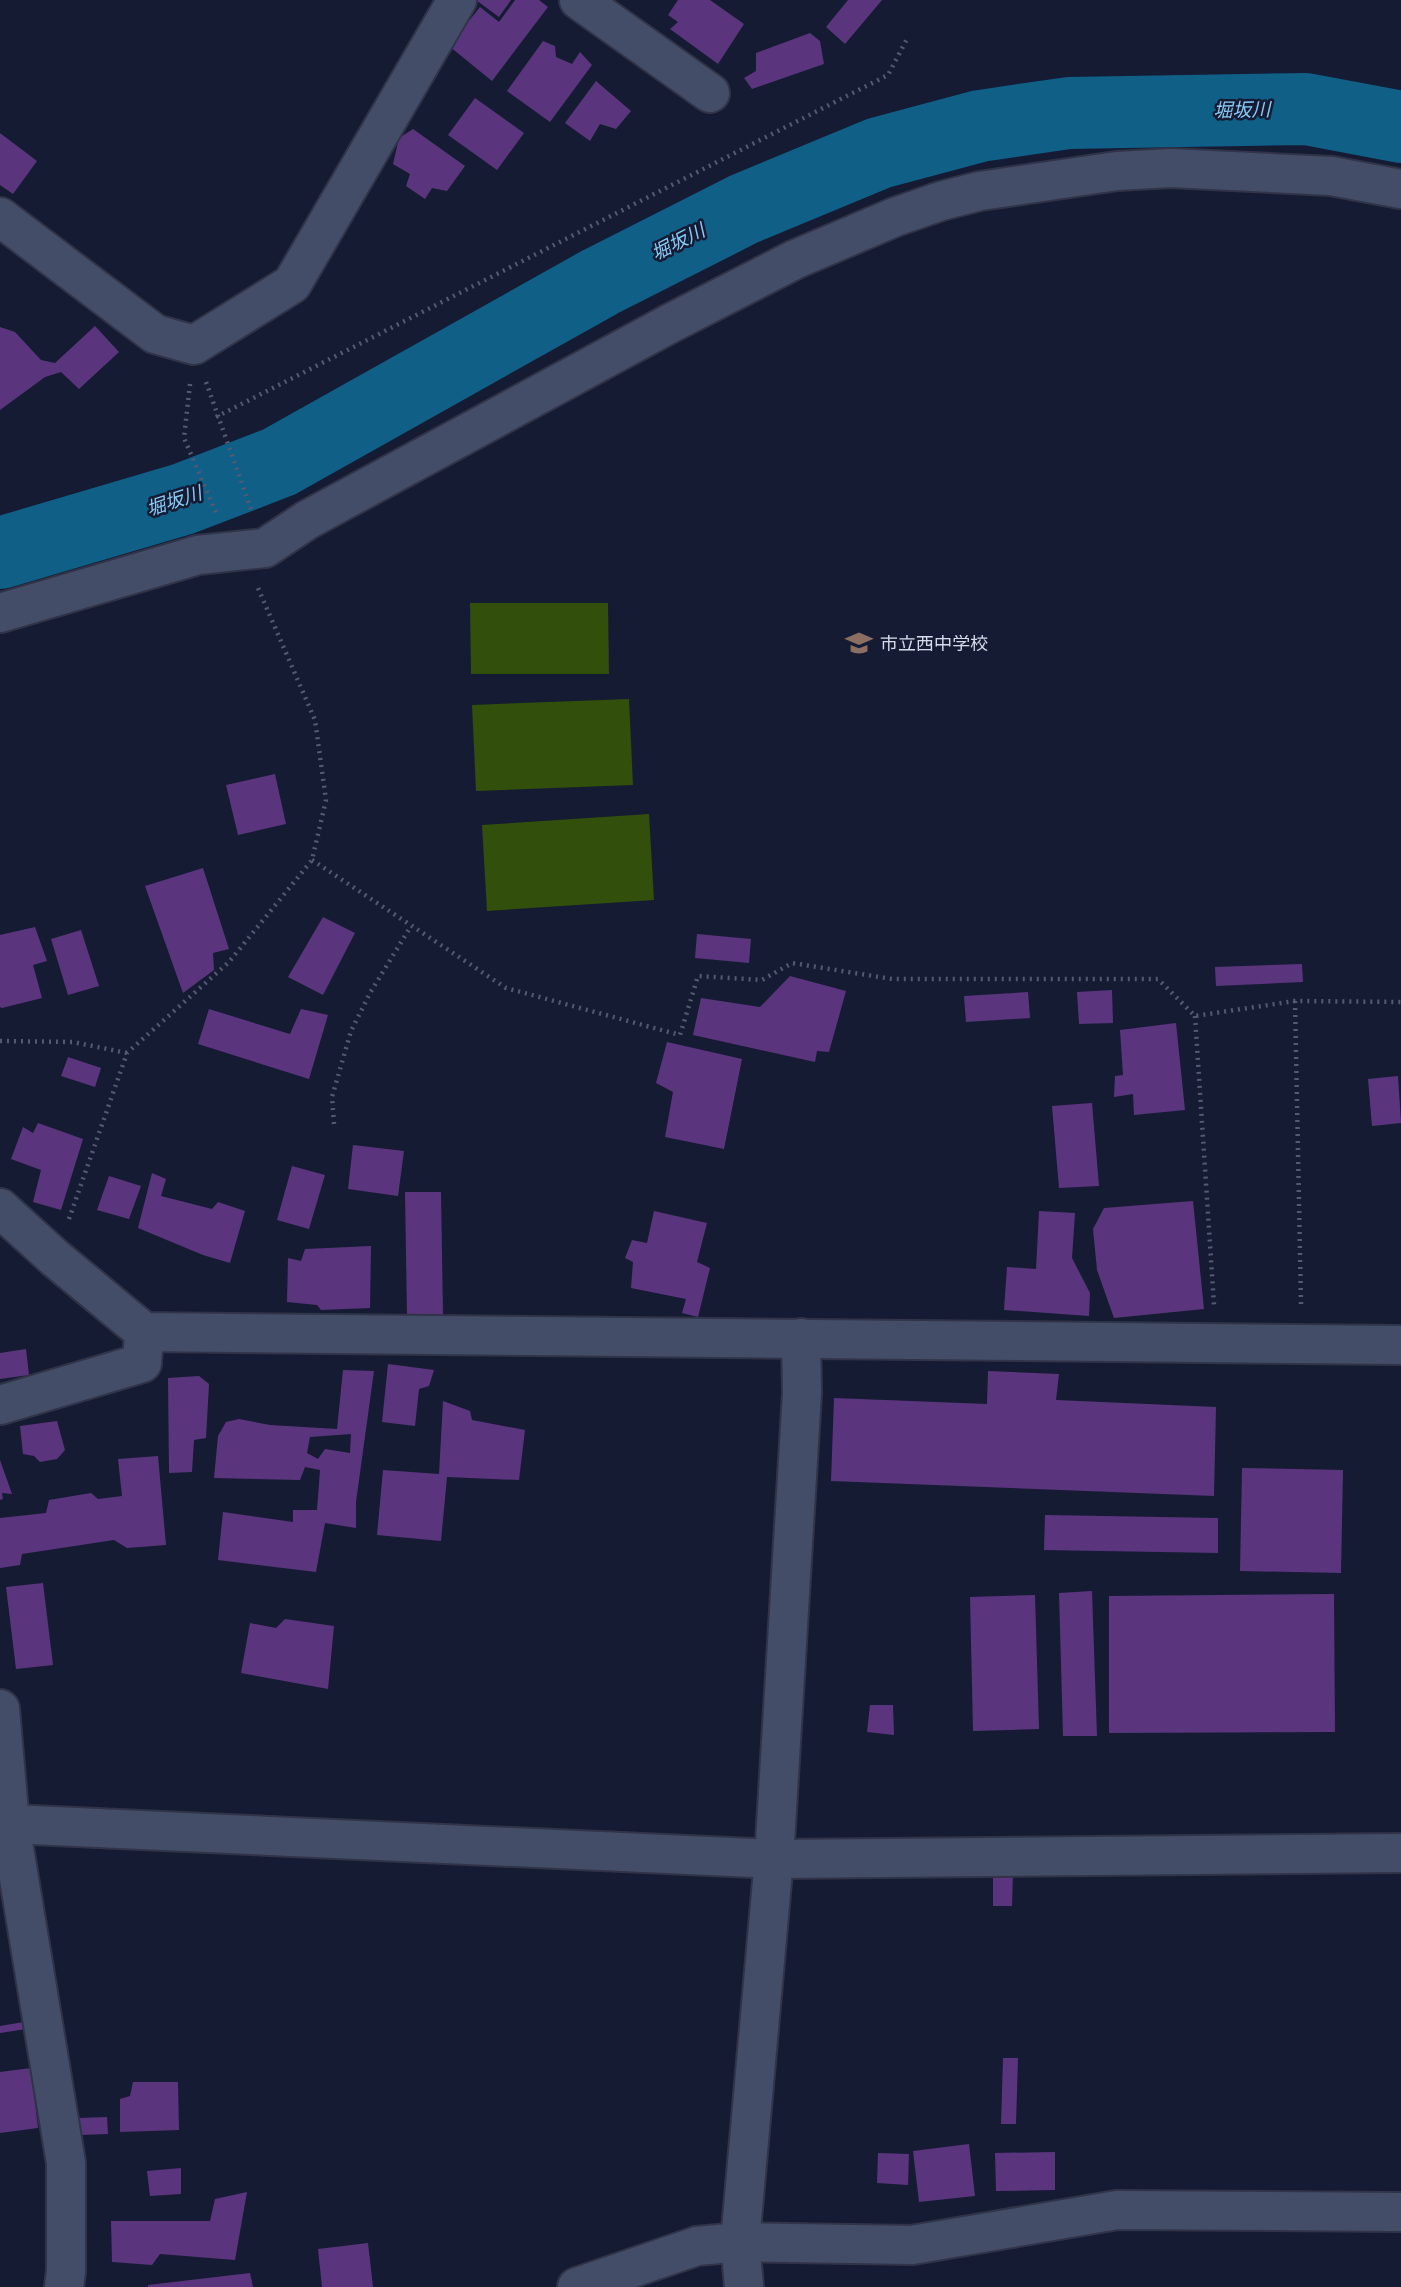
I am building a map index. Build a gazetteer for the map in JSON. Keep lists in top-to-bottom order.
{
  "water": ["堀坂川"],
  "places": {
    "school or university": ["市立西中学校"]
  }
}
